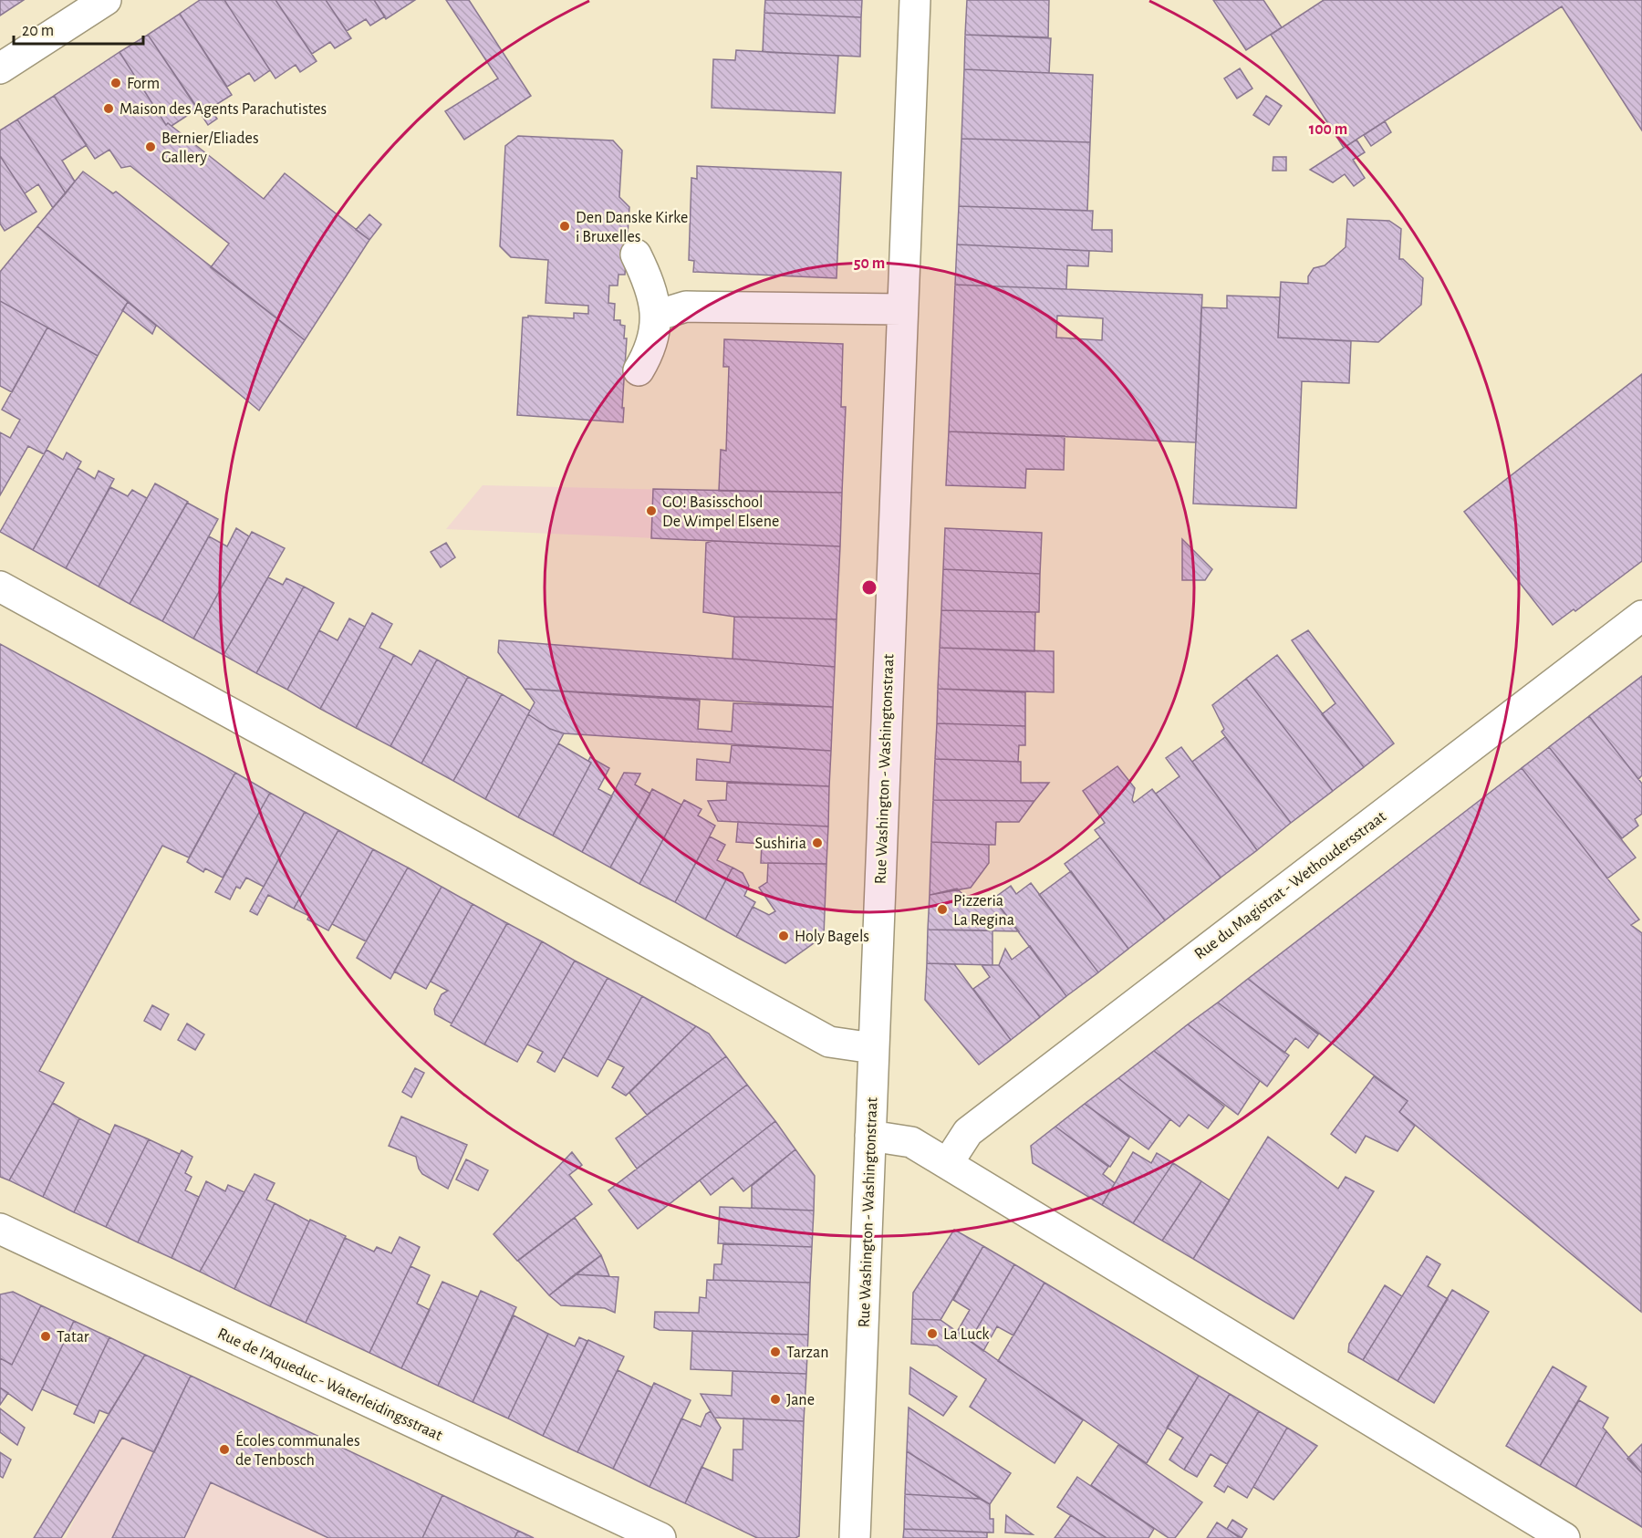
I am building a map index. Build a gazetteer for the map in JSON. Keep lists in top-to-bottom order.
{
  "streets": {
    "street": ["Rue Washington - Washingtonstraat", "Rue du Magistrat - Wethoudersstraat", "Rue de l'Aqueduc - Waterleidingsstraat"]
  },
  "places": [
    "Form",
    "Maison des Agents Parachutistes",
    "Bernier/Eliades Gallery",
    "Den Danske Kirke i Bruxelles",
    "GO! Basisschool De Wimpel Elsene",
    "Sushiria",
    "Pizzeria La Regina",
    "Holy Bagels",
    "La Luck",
    "Tatar",
    "Tarzan",
    "Jane",
    "Écoles communales de Tenbosch"
  ],
  "scale_bar": "20 m",
  "rings": ["100 m", "50 m"]
}
